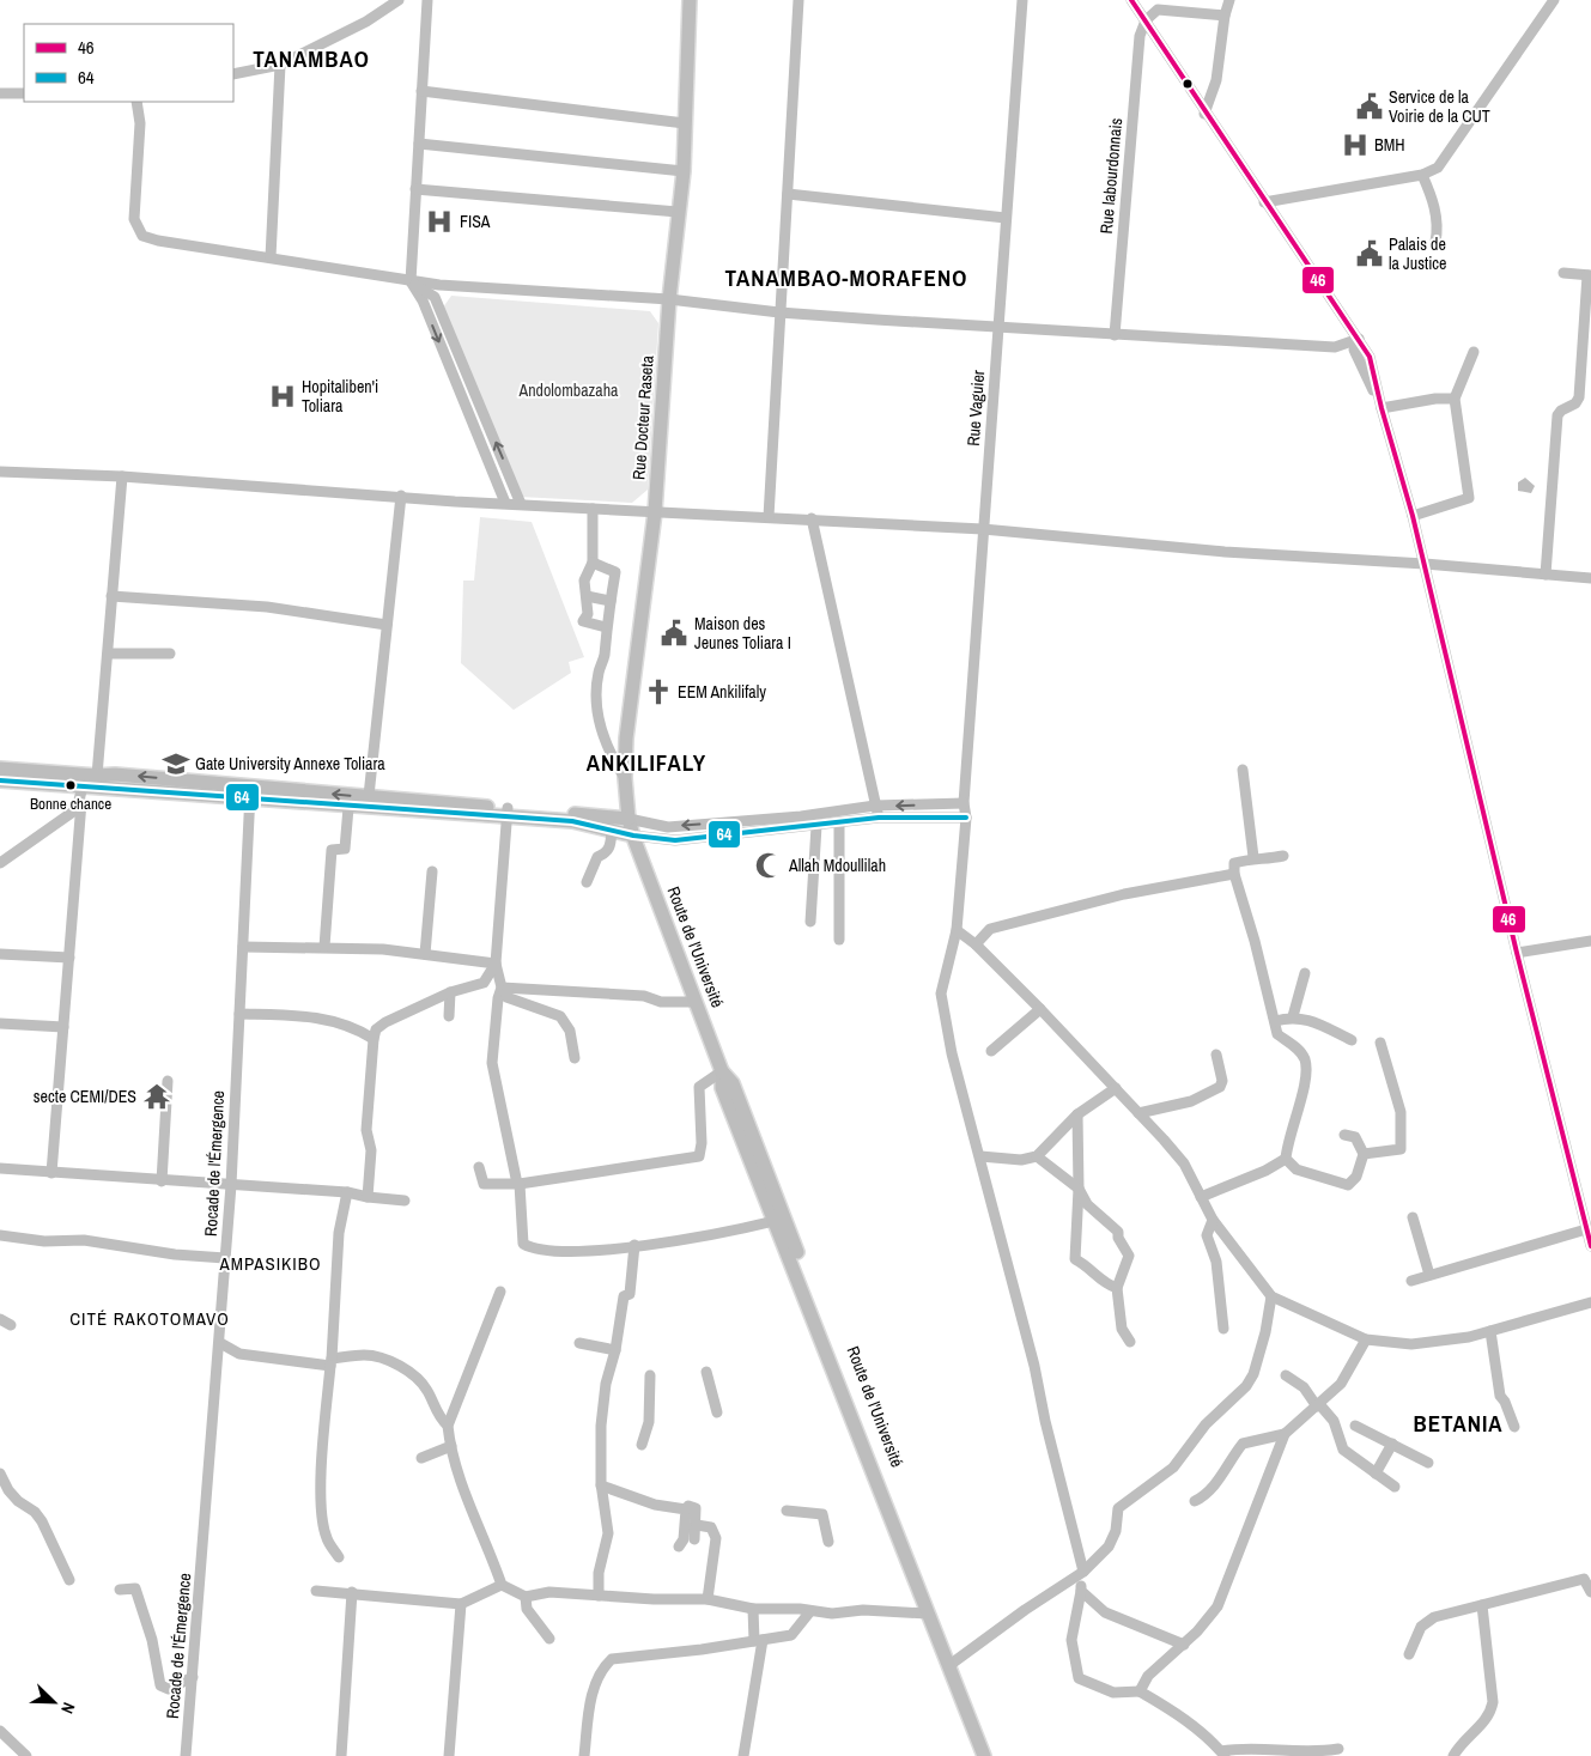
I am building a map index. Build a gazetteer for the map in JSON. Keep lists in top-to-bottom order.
{
  "streets": {
    "main road": ["Rue Docteur Raseta", "Route de l'Université"],
    "street": ["Rue labourdonnais", "Rue Vaguier", "Rocade de l'Émergence"]
  },
  "crossings": [
    ["Rue Docteur Raseta", "Route de l'Université"]
  ],
  "districts": [
    "TANAMBAO",
    "TANAMBAO-MORAFENO",
    "ANKILIFALY",
    "AMPASIKIBO",
    "CITÉ RAKOTOMAVO",
    "BETANIA"
  ],
  "parks": ["Andolombazaha"],
  "places": {
    "public building": ["Service de la Voirie de la CUT", "Palais de la Justice", "Maison des Jeunes Toliara I"],
    "hospital": ["BMH", "FISA", "Hopitaliben'i Toliara"],
    "church": ["EEM Ankilifaly"],
    "school or university": ["Gate University Annexe Toliara"],
    "other": ["Bonne chance"],
    "mosque": ["Allah Mdoullilah"],
    "temple": ["secte CEMI/DES"]
  },
  "lines": ["transit line 46", "transit line 64"],
  "legend": ["46", "64"],
  "north": "bottom right"
}
